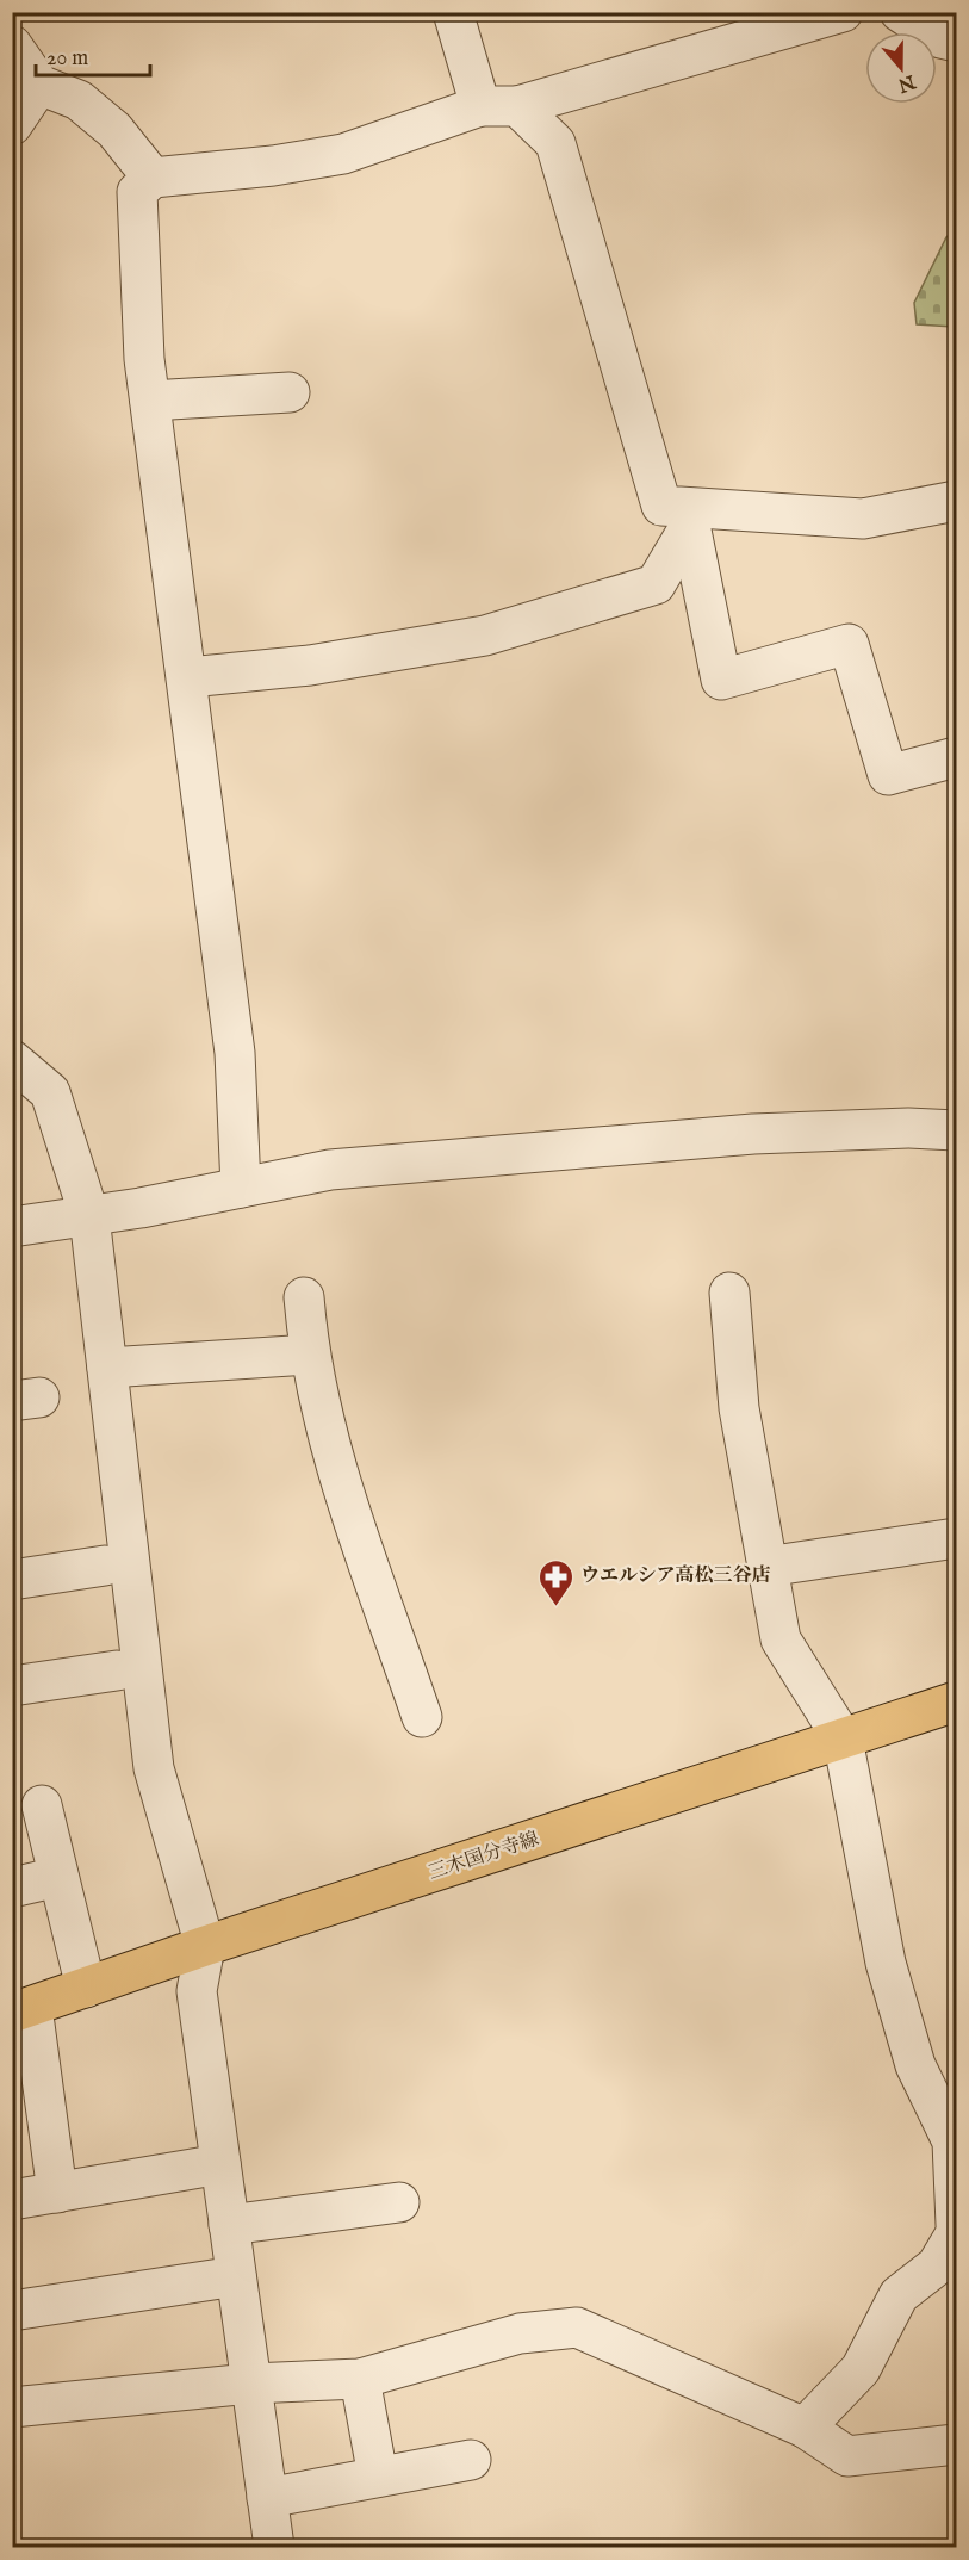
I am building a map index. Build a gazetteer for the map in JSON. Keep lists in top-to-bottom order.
{
  "streets": {
    "main road": ["三木国分寺線"]
  },
  "places": {
    "pharmacy": ["ウエルシア高松三谷店"]
  },
  "scale_bar": "20 m",
  "north": "bottom"
}
